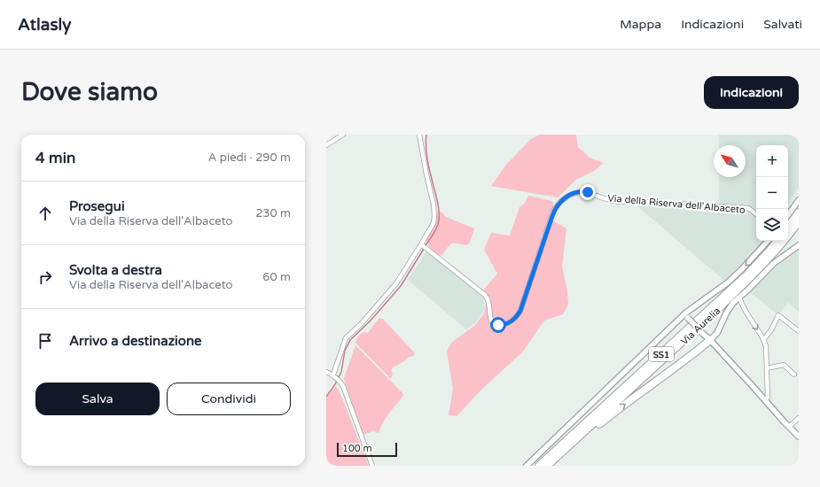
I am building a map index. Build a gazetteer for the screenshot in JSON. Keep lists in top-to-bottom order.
{
  "streets": {
    "highway": ["Via Aurelia", "SS1"],
    "street": ["Via della Riserva dell'Albaceto"]
  },
  "scale_bar": "100 m",
  "north": "top left",
  "page": {
    "header": "Atlasly",
    "nav": ["Mappa", "Indicazioni", "Salvati"],
    "buttons": [
      "Indicazioni",
      ["Salva", "Condividi"]
    ],
    "title": "Dove siamo",
    "heading": ["4 min", "A piedi · 290 m"],
    "map_buttons": ["+", "−"],
    "list": [
      ["Prosegui", "Via della Riserva dell'Albaceto", "230 m"],
      ["Svolta a destra", "Via della Riserva dell'Albaceto", "60 m"],
      "Arrivo a destinazione"
    ],
    "scale": "100 m"
  }
}
